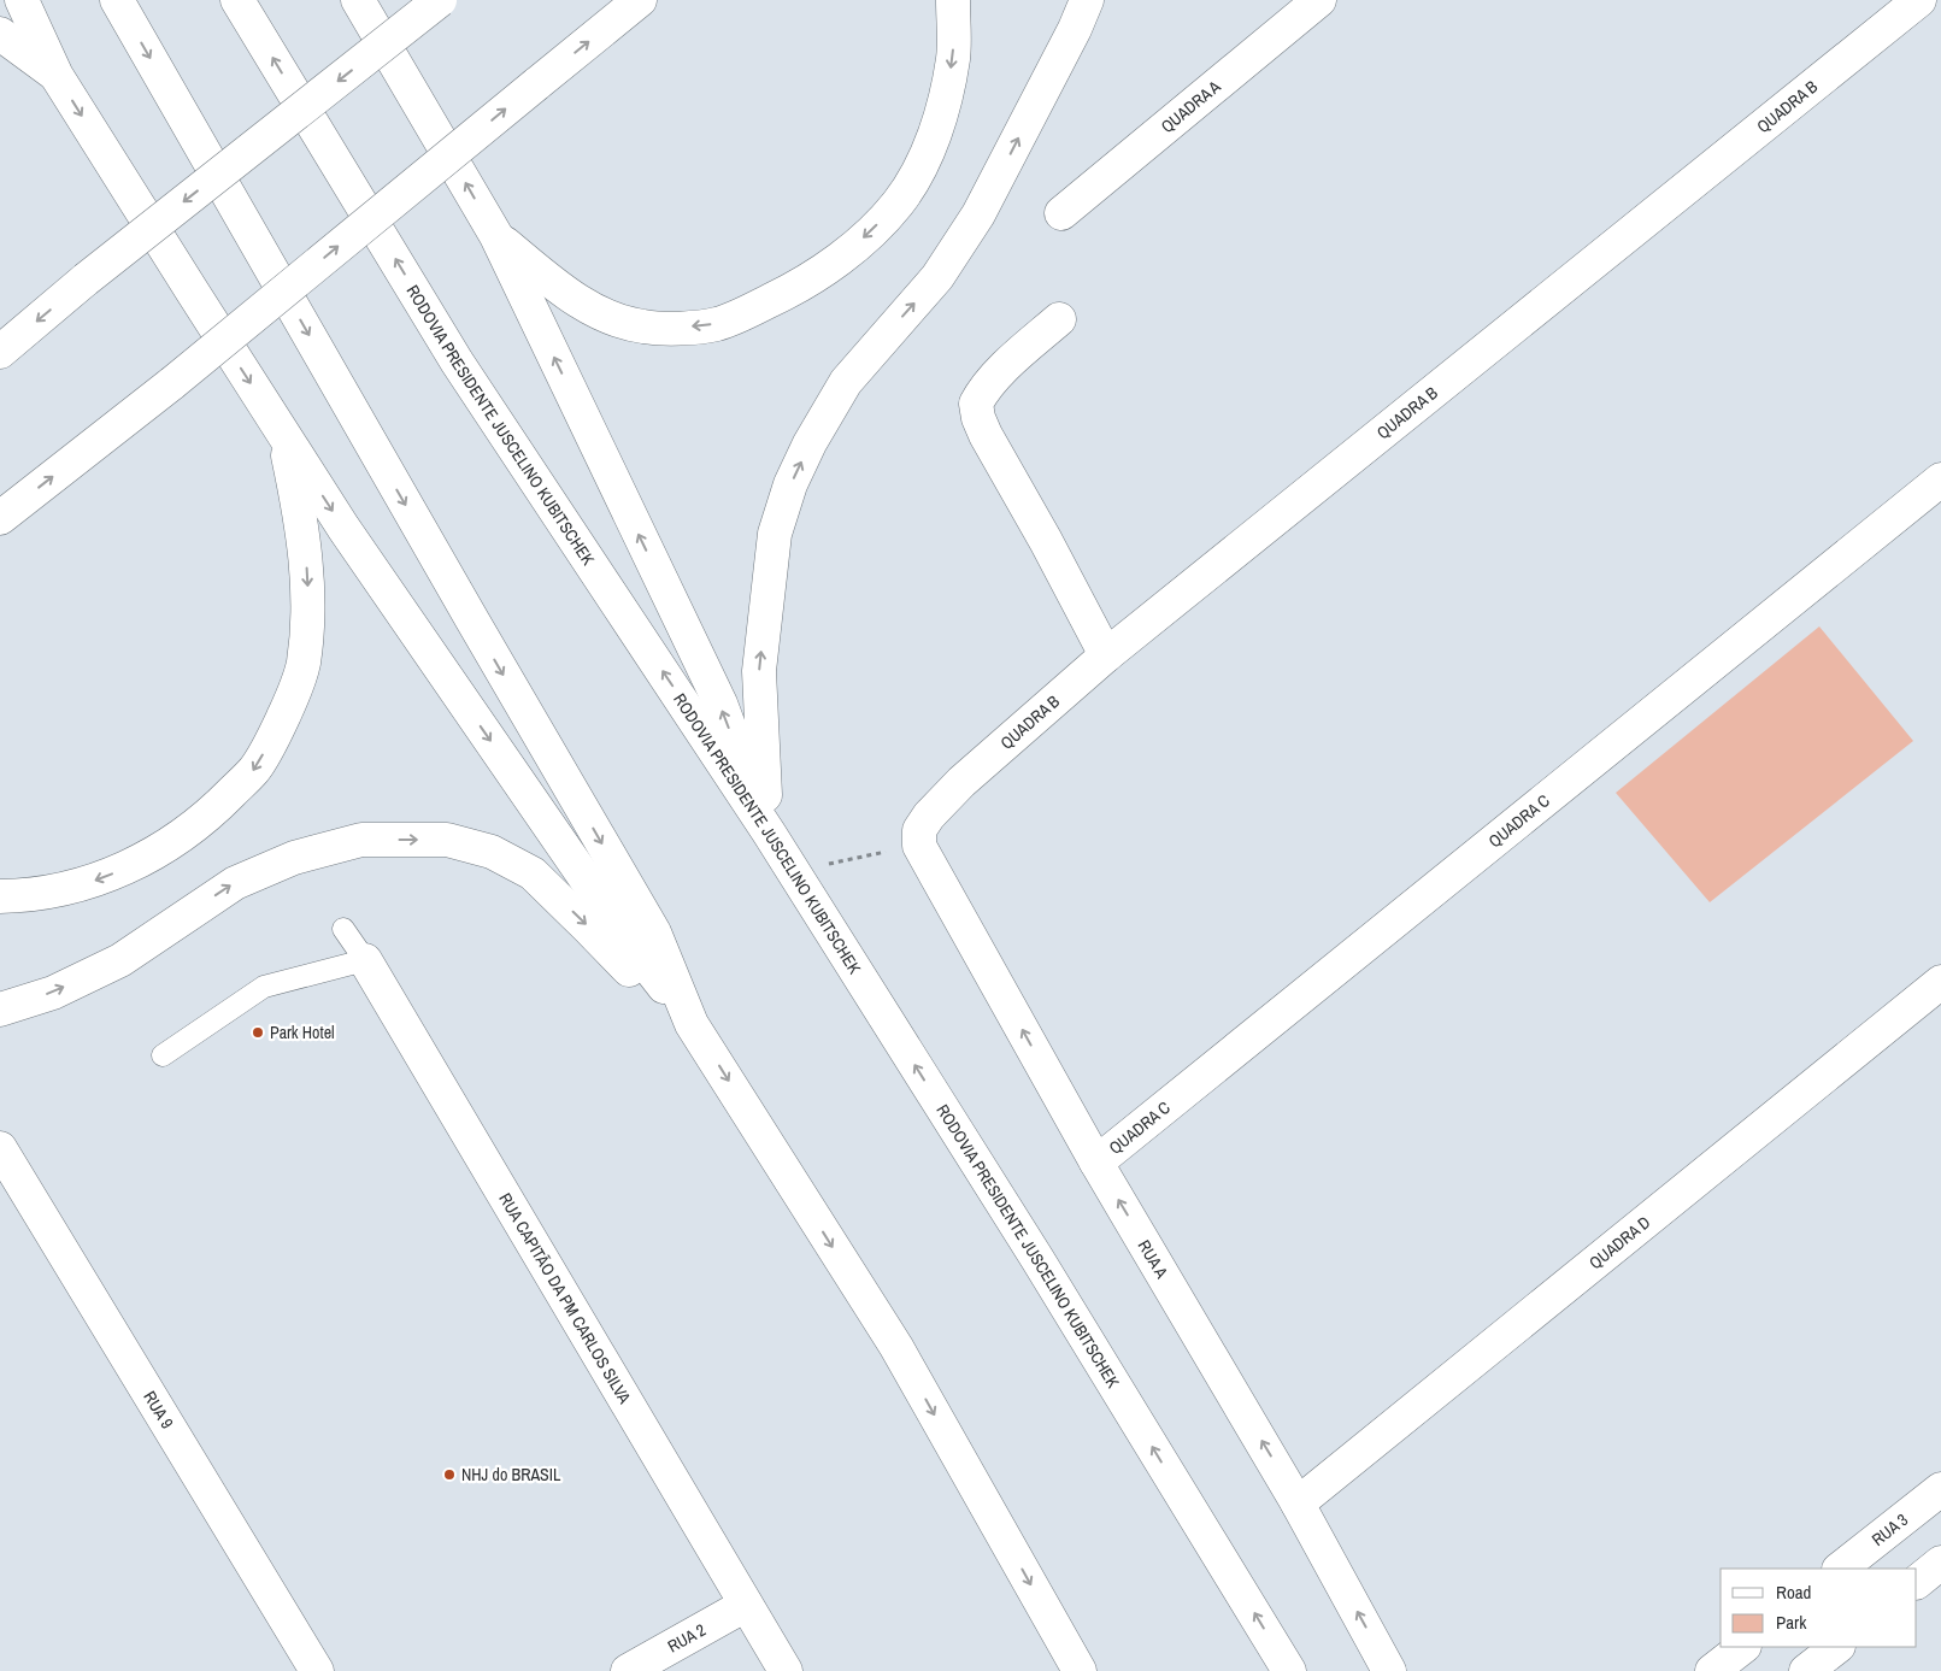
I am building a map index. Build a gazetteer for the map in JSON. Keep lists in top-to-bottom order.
{
  "streets": {
    "main road": [
      "QUADRA A",
      "QUADRA B",
      "RODOVIA PRESIDENTE JUSCELINO KUBITSCHEK",
      "QUADRA C",
      "QUADRA D",
      "RUA A",
      "RUA CAPITÃO DA PM CARLOS SILVA",
      "RUA 9",
      "RUA 3",
      "RUA 2"
    ]
  },
  "crossings": [
    ["QUADRA B", "RUA A"],
    ["QUADRA C", "RUA A"],
    ["QUADRA D", "RUA A"],
    ["RUA CAPITÃO DA PM CARLOS SILVA", "RUA 2"]
  ],
  "places": ["Park Hotel", "NHJ do BRASIL"],
  "legend": ["Road", "Park"]
}
